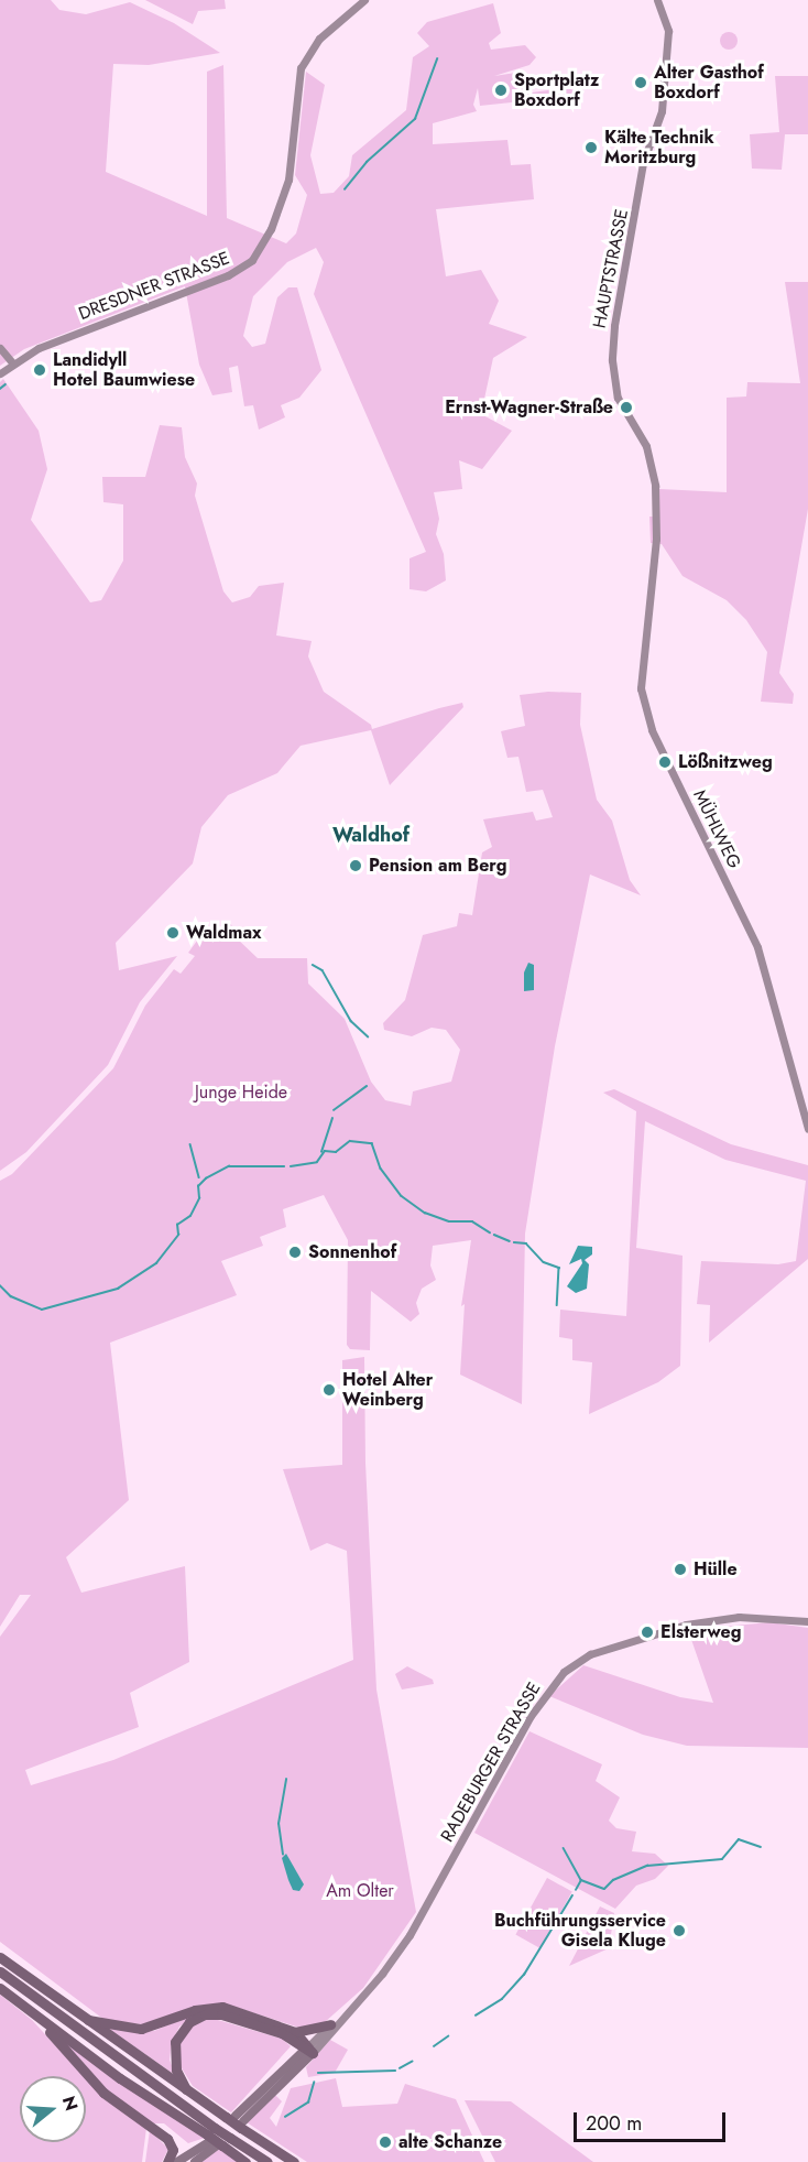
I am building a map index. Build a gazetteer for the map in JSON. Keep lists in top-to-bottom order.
{
  "streets": {
    "main road": [
      "HAUPTSTRASSE",
      "DRESDNER STRASSE",
      "MÜHLWEG",
      "RADEBURGER STRASSE"
    ]
  },
  "crossings": [
    ["HAUPTSTRASSE", "MÜHLWEG"]
  ],
  "districts": ["Waldhof"],
  "parks": ["Junge Heide", "Am Olter"],
  "places": [
    "Alter Gasthof Boxdorf",
    "Sportplatz Boxdorf",
    "Kälte Technik Moritzburg",
    "Landidyll Hotel Baumwiese",
    "Ernst-Wagner-Straße",
    "Lößnitzweg",
    "Pension am Berg",
    "Waldmax",
    "Sonnenhof",
    "Hotel Alter Weinberg",
    "Hülle",
    "Elsterweg",
    "Buchführungsservice Gisela Kluge",
    "alte Schanze"
  ],
  "scale_bar": "200 m",
  "north": "right"
}
